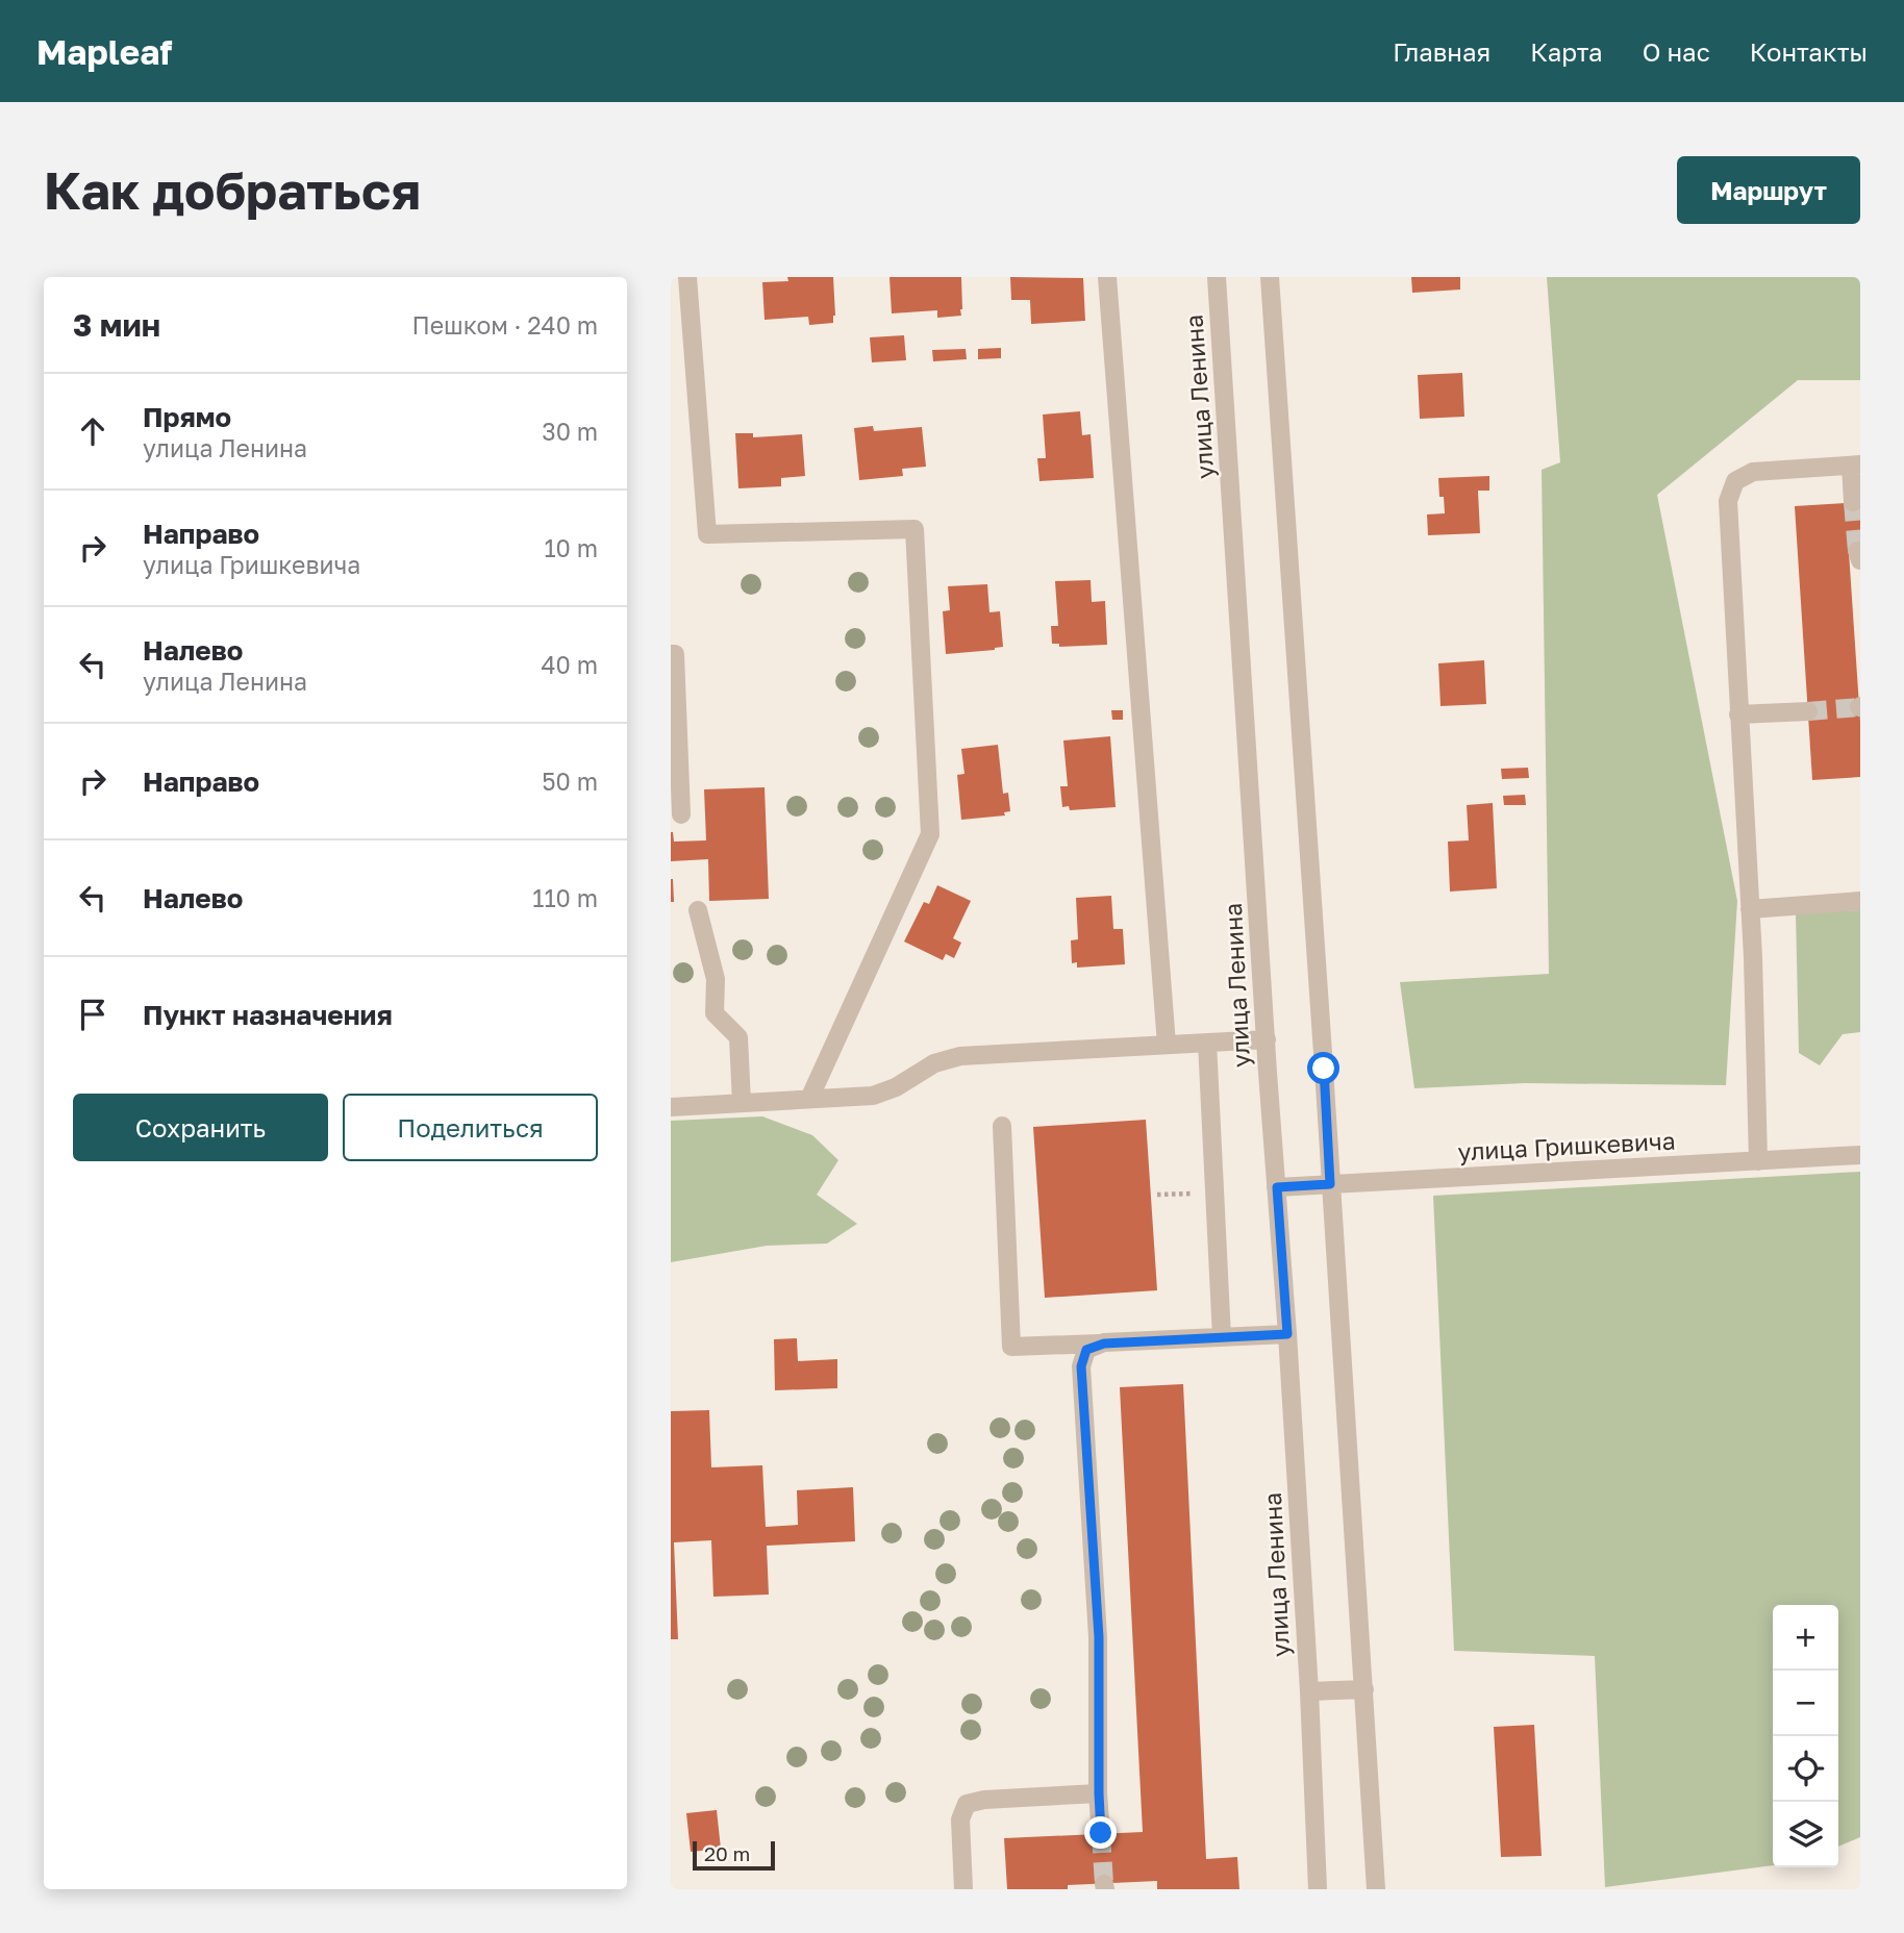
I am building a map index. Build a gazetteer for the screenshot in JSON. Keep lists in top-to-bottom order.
{
  "streets": {
    "street": ["улица Ленина", "улица Гришкевича"]
  },
  "crossings": [
    ["улица Ленина", "улица Гришкевича"]
  ],
  "scale_bar": "20 m",
  "page": {
    "header": "Mapleaf",
    "nav": [
      "Главная",
      "Карта",
      "О нас",
      "Контакты"
    ],
    "buttons": [
      "Маршрут",
      ["Сохранить", "Поделиться"]
    ],
    "title": "Как добраться",
    "heading": ["3 мин", "Пешком · 240 m"],
    "list": [
      ["Прямо", "улица Ленина", "30 m"],
      ["Направо", "улица Гришкевича", "10 m"],
      ["Налево", "улица Ленина", "40 m"],
      ["Направо", "50 m"],
      ["Налево", "110 m"],
      "Пункт назначения"
    ],
    "map_buttons": ["+", "−"],
    "scale": "20 m"
  }
}
